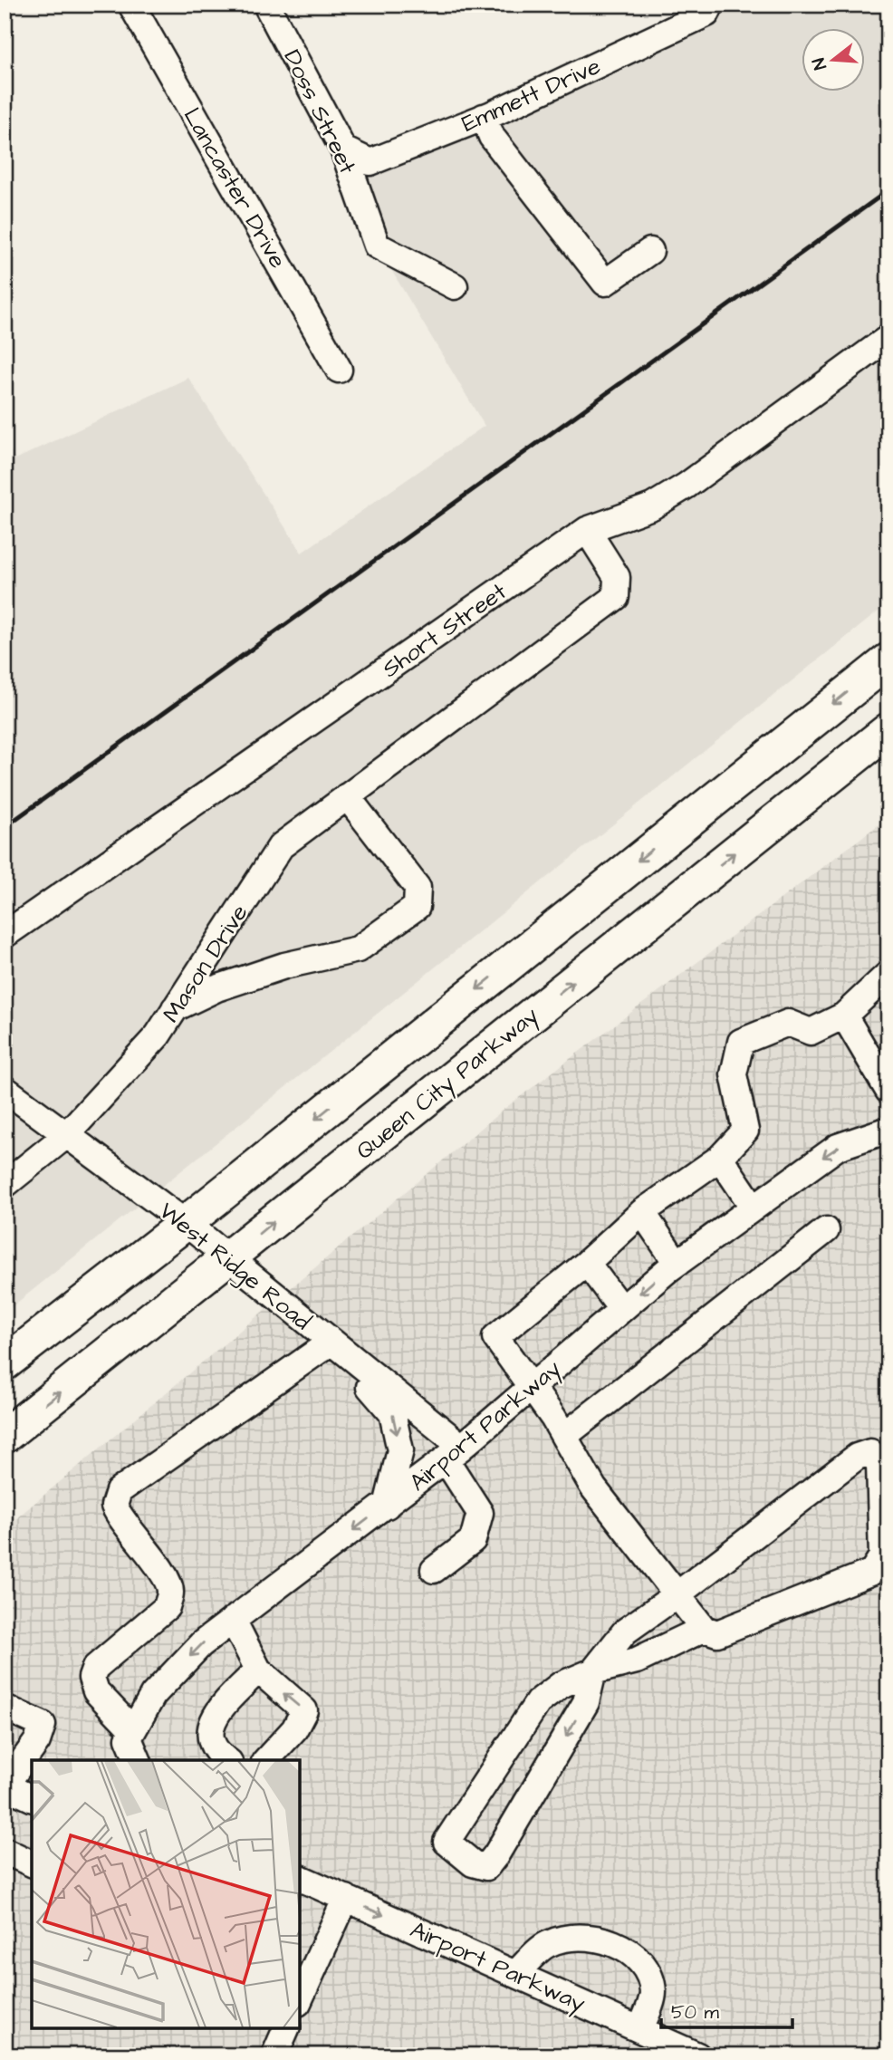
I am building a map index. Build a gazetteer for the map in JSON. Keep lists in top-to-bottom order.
{
  "streets": {
    "main road": ["Queen City Parkway"],
    "street": [
      "Emmett Drive",
      "Doss Street",
      "Lancaster Drive",
      "Short Street",
      "Mason Drive",
      "West Ridge Road",
      "Airport Parkway"
    ]
  },
  "crossings": [
    ["Emmett Drive", "Doss Street"],
    ["Short Street", "Mason Drive"],
    ["Mason Drive", "West Ridge Road"],
    ["Queen City Parkway", "West Ridge Road"],
    ["West Ridge Road", "Airport Parkway"]
  ],
  "scale_bar": "50 m",
  "north": "left"
}
